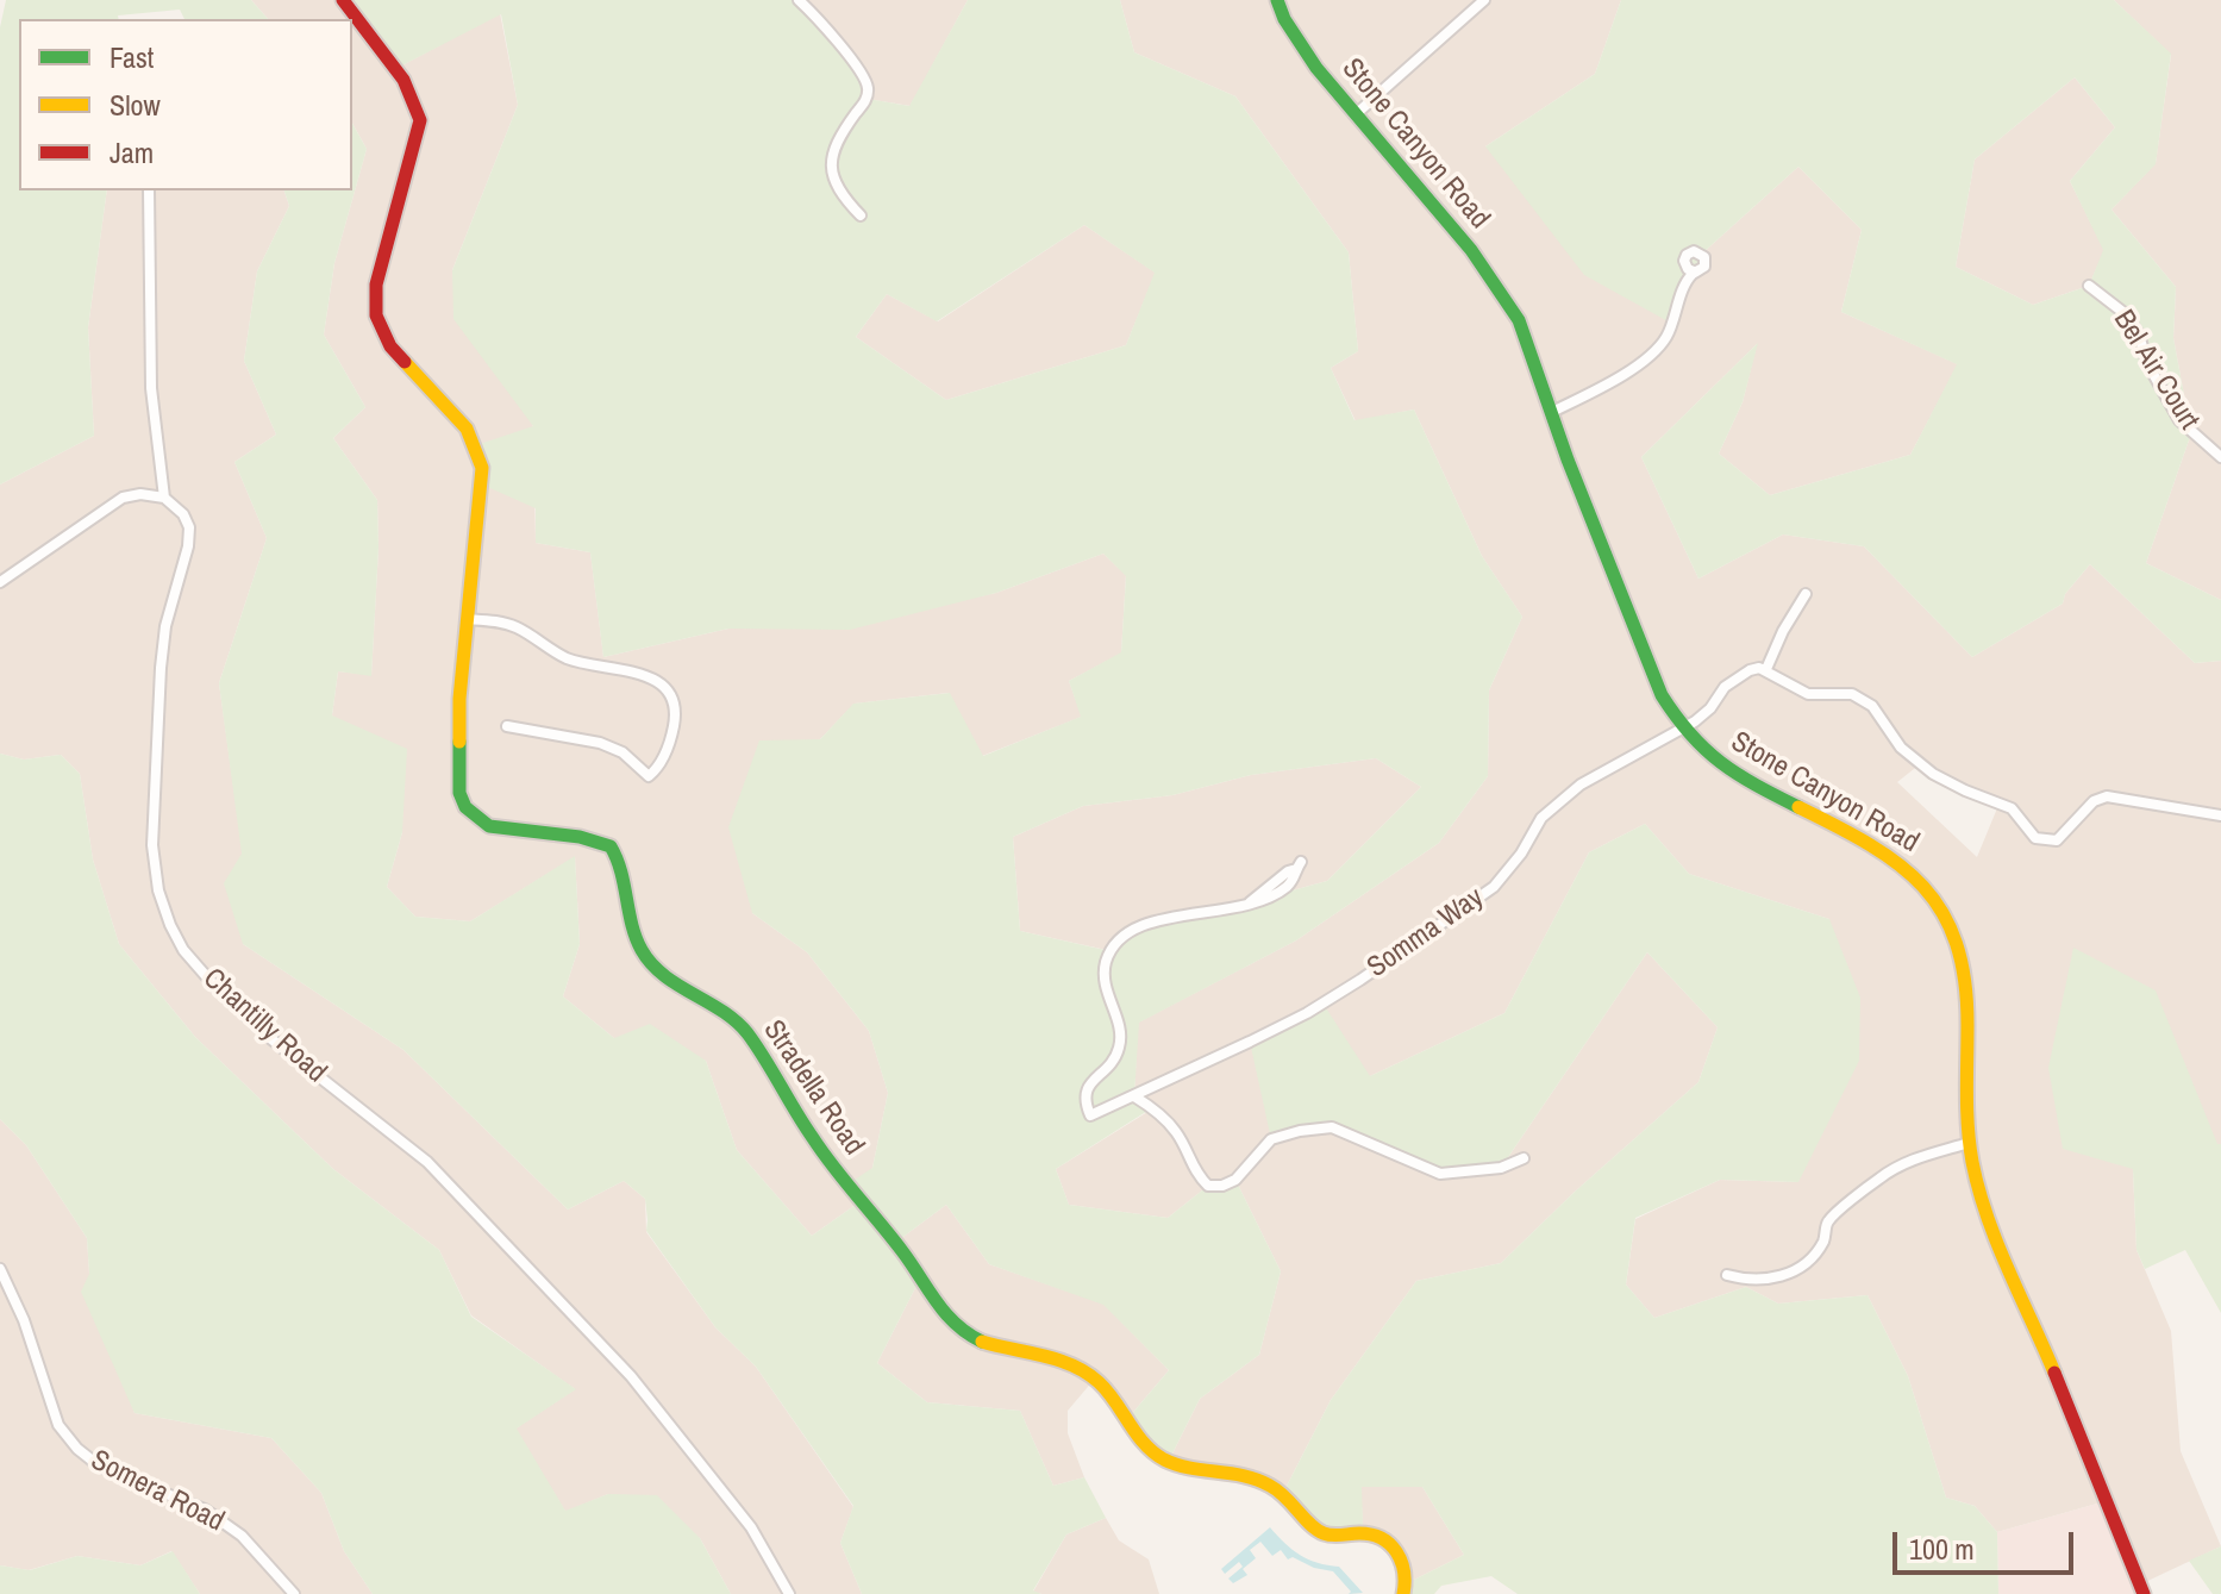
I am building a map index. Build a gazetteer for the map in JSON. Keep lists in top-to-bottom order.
{
  "streets": {
    "street": [
      "Stone Canyon Road",
      "Bel Air Court",
      "Somma Way",
      "Chantilly Road",
      "Stradella Road",
      "Somera Road"
    ]
  },
  "crossings": [
    ["Stone Canyon Road", "Somma Way"]
  ],
  "legend": ["Fast", "Slow", "Jam"],
  "scale_bar": "100 m"
}
